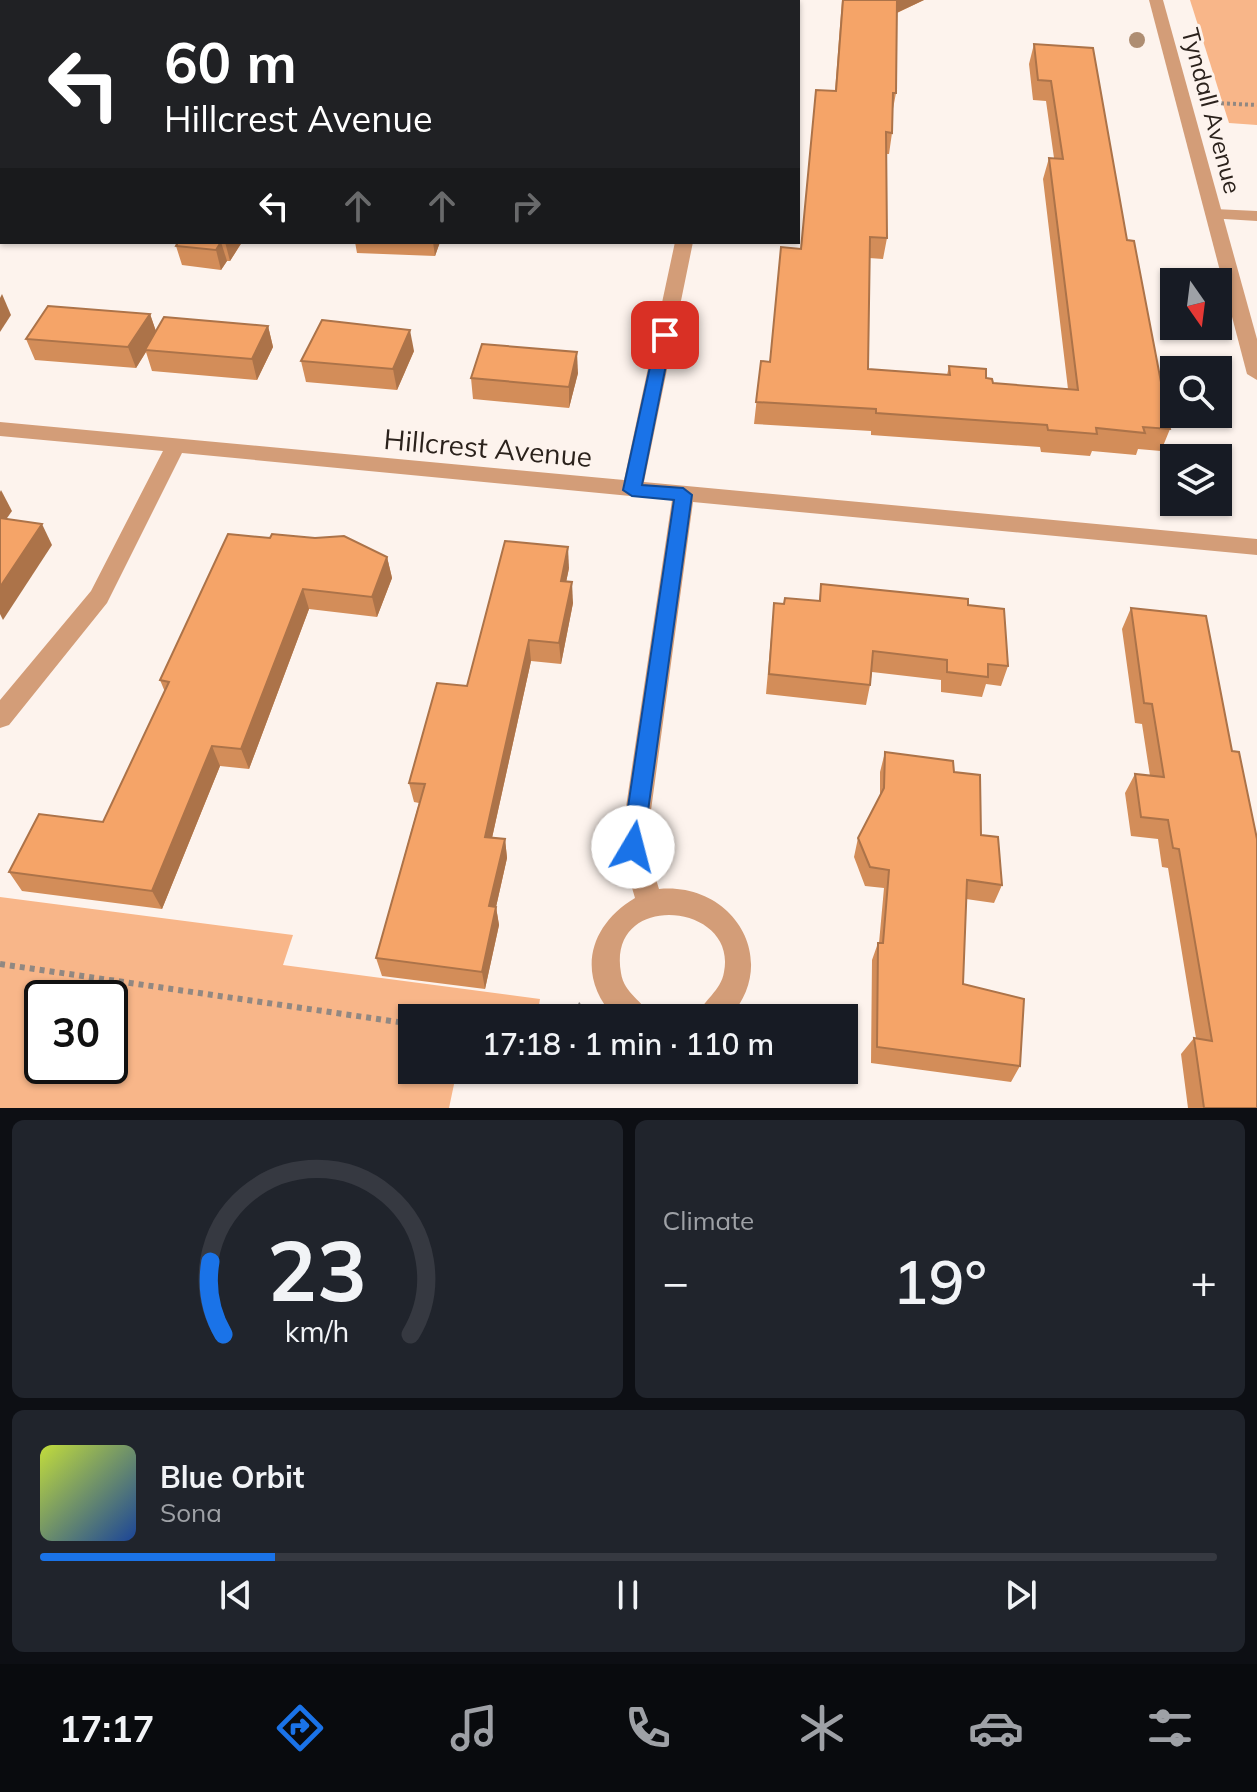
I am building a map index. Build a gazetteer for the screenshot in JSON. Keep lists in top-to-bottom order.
{
  "streets": {
    "street": ["Tyndall Avenue", "Hillcrest Avenue"]
  },
  "north": "bottom",
  "page": {
    "turn": ["60 m", "Hillcrest Avenue"],
    "limit": "30",
    "trip": "17:18 · 1 min · 110 m",
    "tile": "Climate",
    "heat": ["−", "19°", "+"],
    "song": ["Blue Orbit", "Sona"],
    "tabs": "17:17",
    "gauge": ["23", "km/h"]
  }
}
